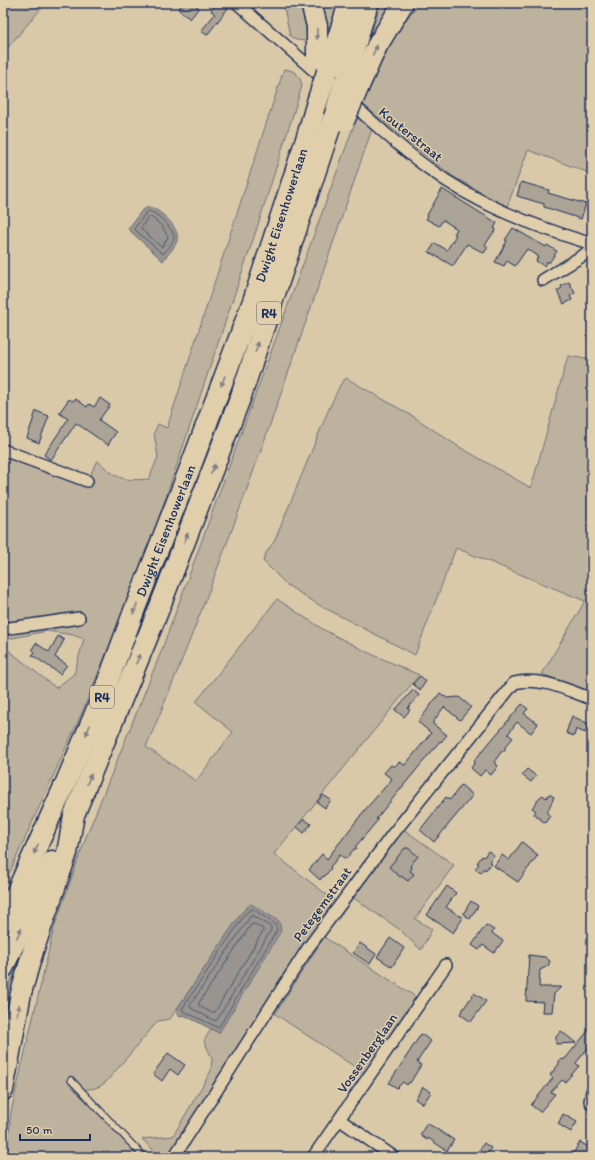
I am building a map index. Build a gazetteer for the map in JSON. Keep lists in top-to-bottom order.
{
  "streets": {
    "highway": ["Dwight Eisenhowerlaan", "R4"],
    "street": ["Kouterstraat", "Petegemstraat", "Vossenberglaan"]
  },
  "crossings": [
    ["Dwight Eisenhowerlaan", "R4"]
  ],
  "scale_bar": "50 m"
}
